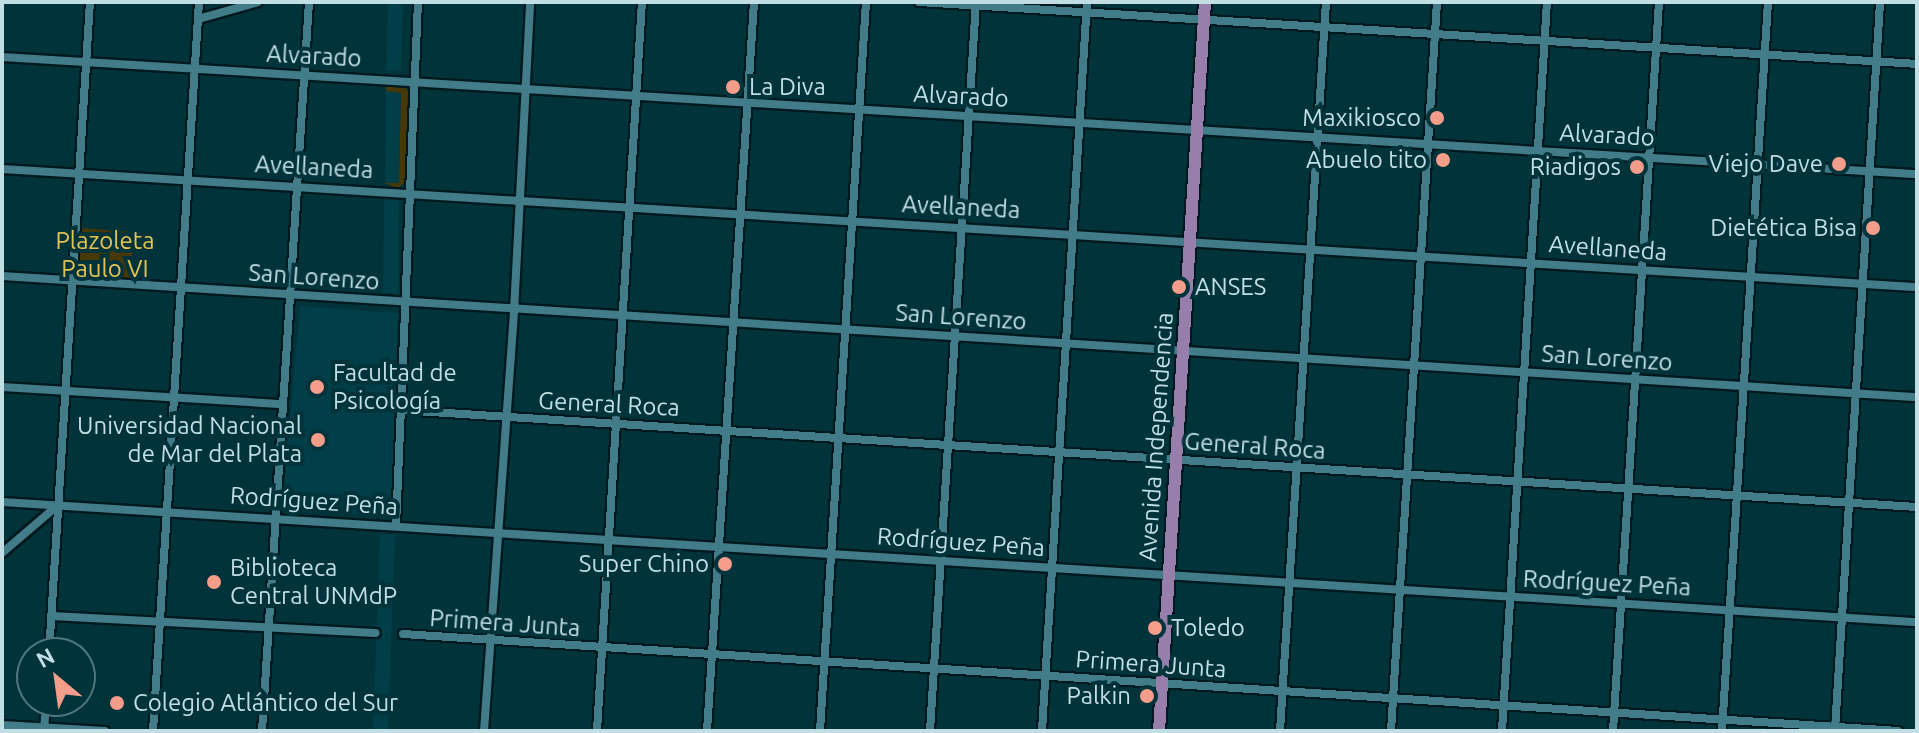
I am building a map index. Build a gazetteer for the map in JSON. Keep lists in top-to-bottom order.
{
  "streets": {
    "main road": ["Avenida Independencia"],
    "street": [
      "Alvarado",
      "Avellaneda",
      "San Lorenzo",
      "General Roca",
      "Rodríguez Peña",
      "Primera Junta"
    ]
  },
  "crossings": [
    ["Alvarado", "Avenida Independencia"],
    ["Avellaneda", "Avenida Independencia"],
    ["San Lorenzo", "Avenida Independencia"],
    ["General Roca", "Avenida Independencia"],
    ["Avenida Independencia", "Rodríguez Peña"],
    ["Avenida Independencia", "Primera Junta"]
  ],
  "parks": ["Plazoleta Paulo VI"],
  "places": [
    "La Diva",
    "Maxikiosco",
    "Abuelo tito",
    "Viejo Dave",
    "Riadigos",
    "Dietética Bisa",
    "ANSES",
    "Facultad de Psicología",
    "Universidad Nacional de Mar del Plata",
    "Super Chino",
    "Biblioteca Central UNMdP",
    "Toledo",
    "Palkin",
    "Colegio Atlántico del Sur"
  ],
  "north": "top left"
}
